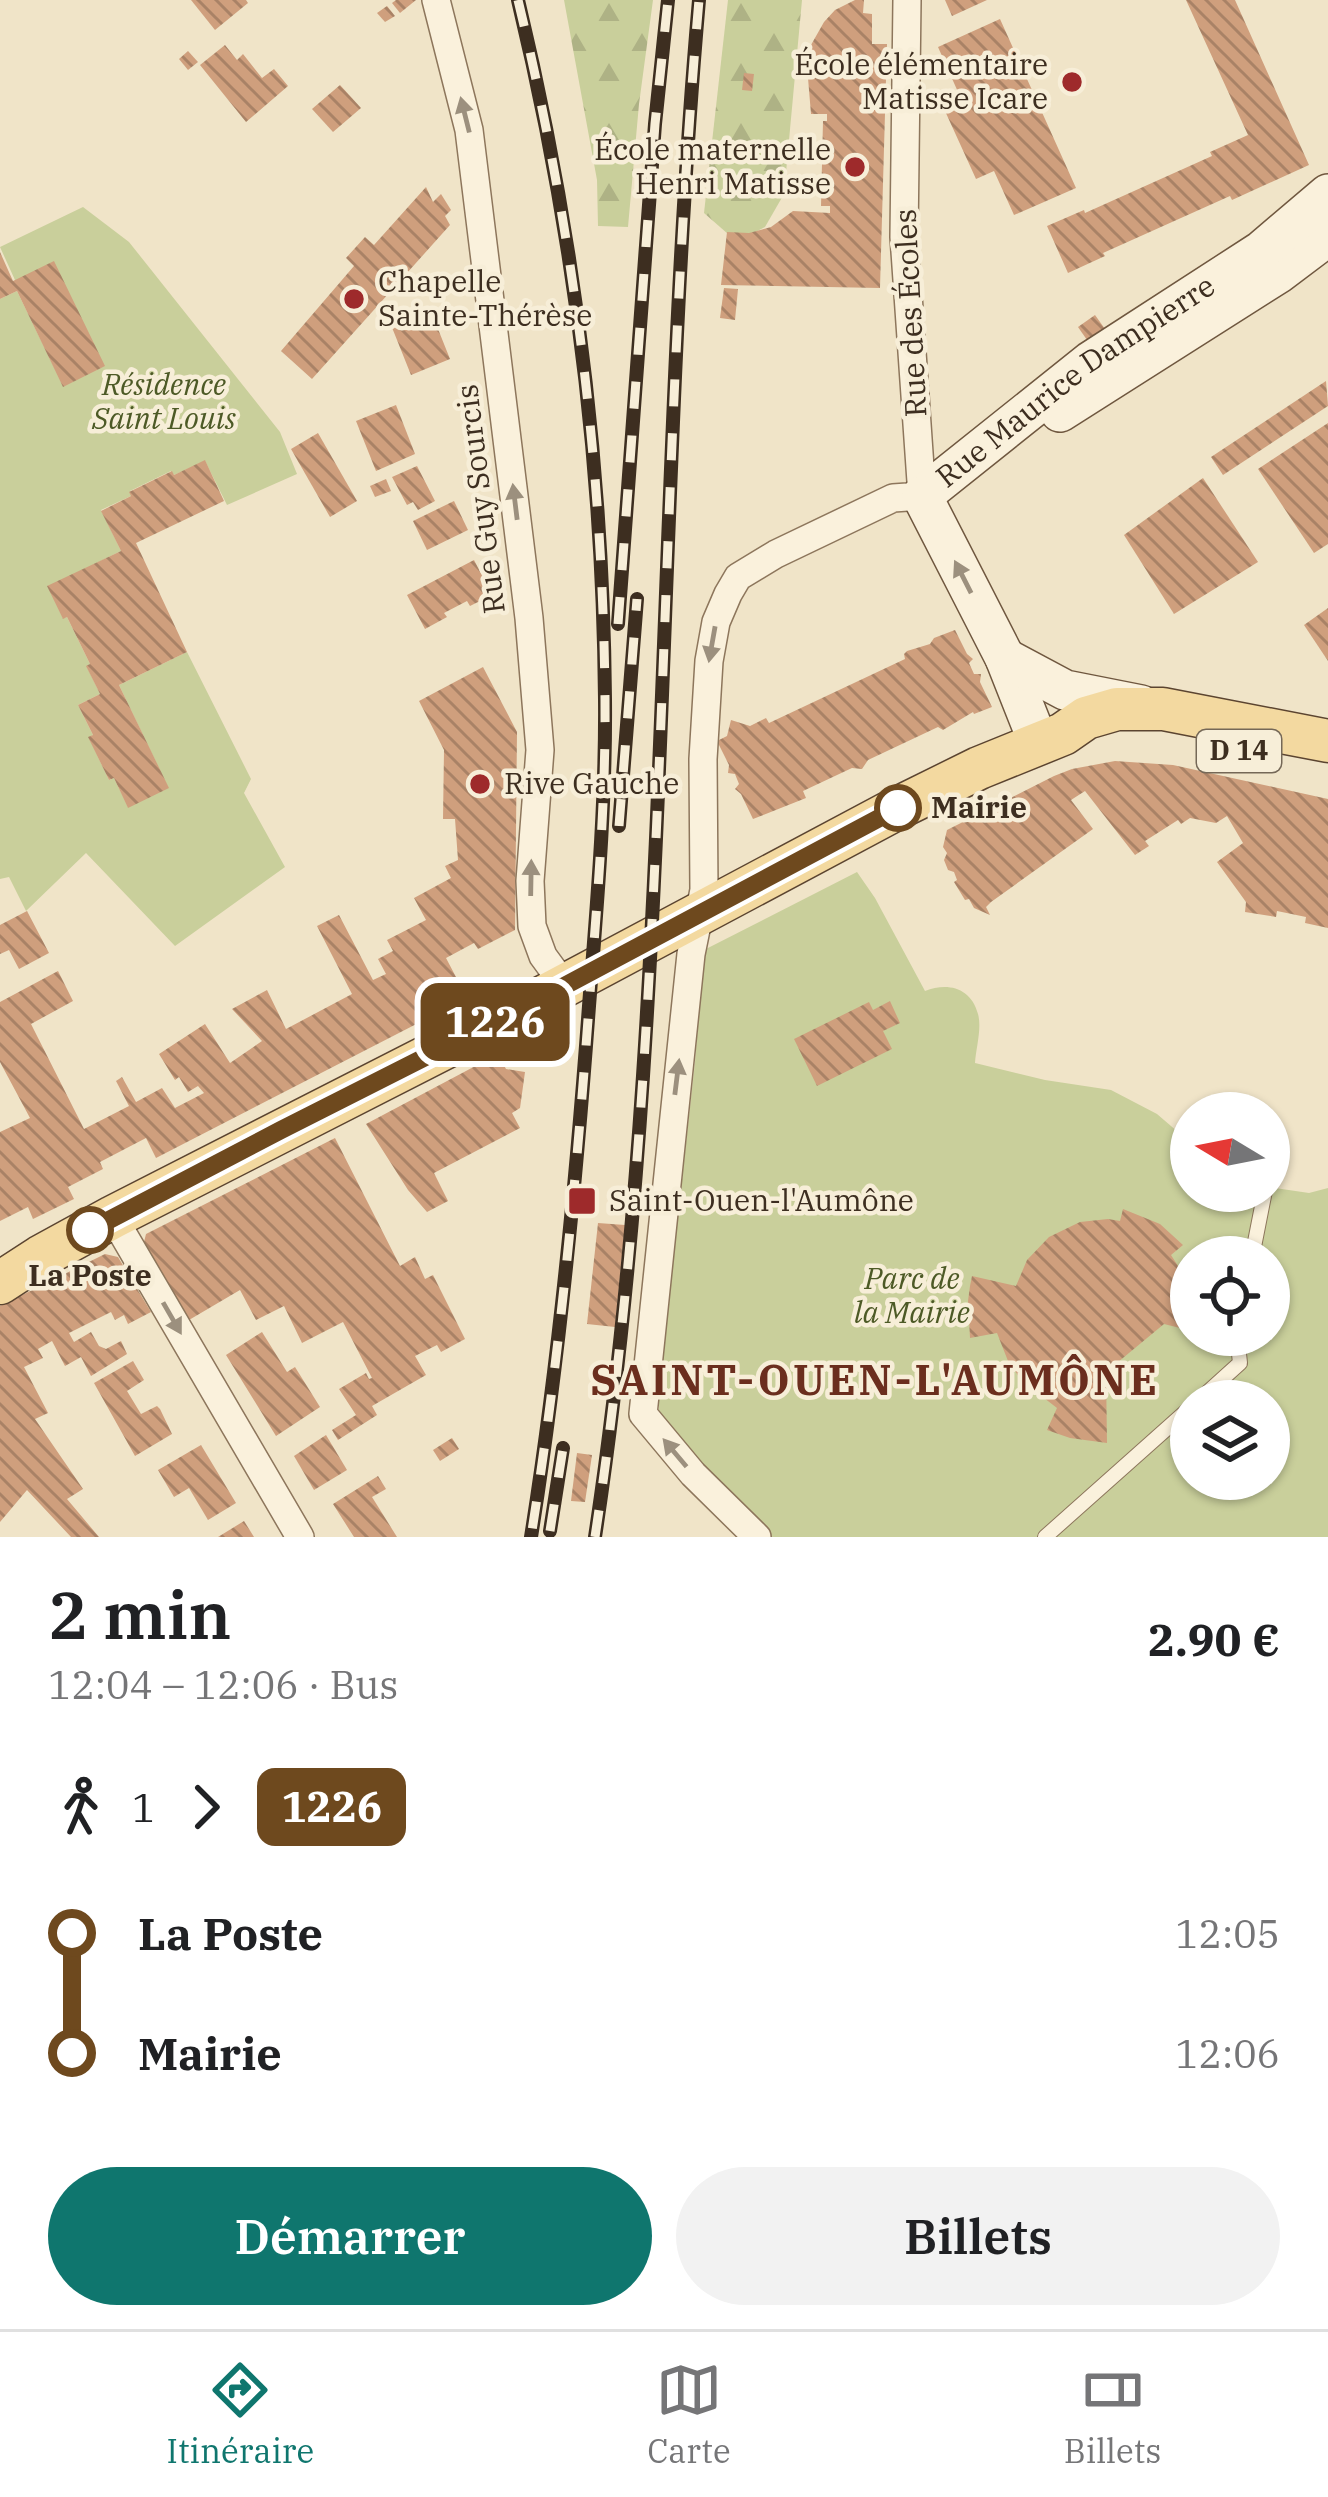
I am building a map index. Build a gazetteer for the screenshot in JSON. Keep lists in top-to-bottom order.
{
  "streets": {
    "main road": ["D 14"],
    "street": ["Rue des Écoles", "Rue Maurice Dampierre", "Rue Guy Sourcis"]
  },
  "crossings": [
    ["Rue des Écoles", "Rue Maurice Dampierre"],
    ["Rue des Écoles", "D 14"],
    ["Rue Guy Sourcis", "D 14"]
  ],
  "one_way": ["Rue Guy Sourcis"],
  "districts": ["SAINT-OUEN-L'AUMÔNE"],
  "parks": ["Résidence Saint Louis", "Parc de la Mairie"],
  "places": {
    "other": [
      "École élémentaire Matisse Icare",
      "École maternelle Henri Matisse",
      "Chapelle Sainte-Thérèse",
      "Rive Gauche",
      "Mairie",
      "La Poste"
    ],
    "transit": ["Saint-Ouen-l'Aumône"]
  },
  "lines": ["bus line 1226"],
  "north": "left",
  "page": {
    "on_map": "1226",
    "heading": ["2 min", "12:04 – 12:06 · Bus", "2.90 €"],
    "legs": ["1", "1226"],
    "list": [
      {
        "name": "La Poste",
        "value": "12:05"
      },
      {
        "name": "Mairie",
        "value": "12:06"
      }
    ],
    "buttons": ["Démarrer", "Billets"],
    "tabs": ["Itinéraire", "Carte", "Billets"]
  }
}
